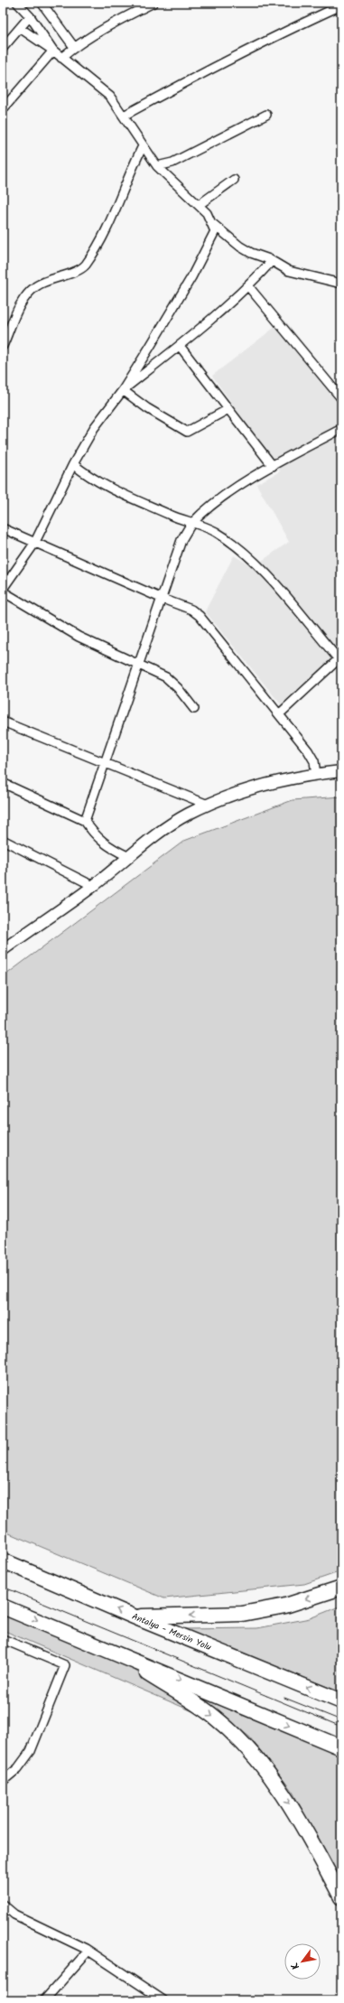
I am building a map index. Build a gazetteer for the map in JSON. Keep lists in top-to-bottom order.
{
  "streets": {
    "highway": ["Antalya - Mersin Yolu"]
  },
  "north": "bottom left"
}
